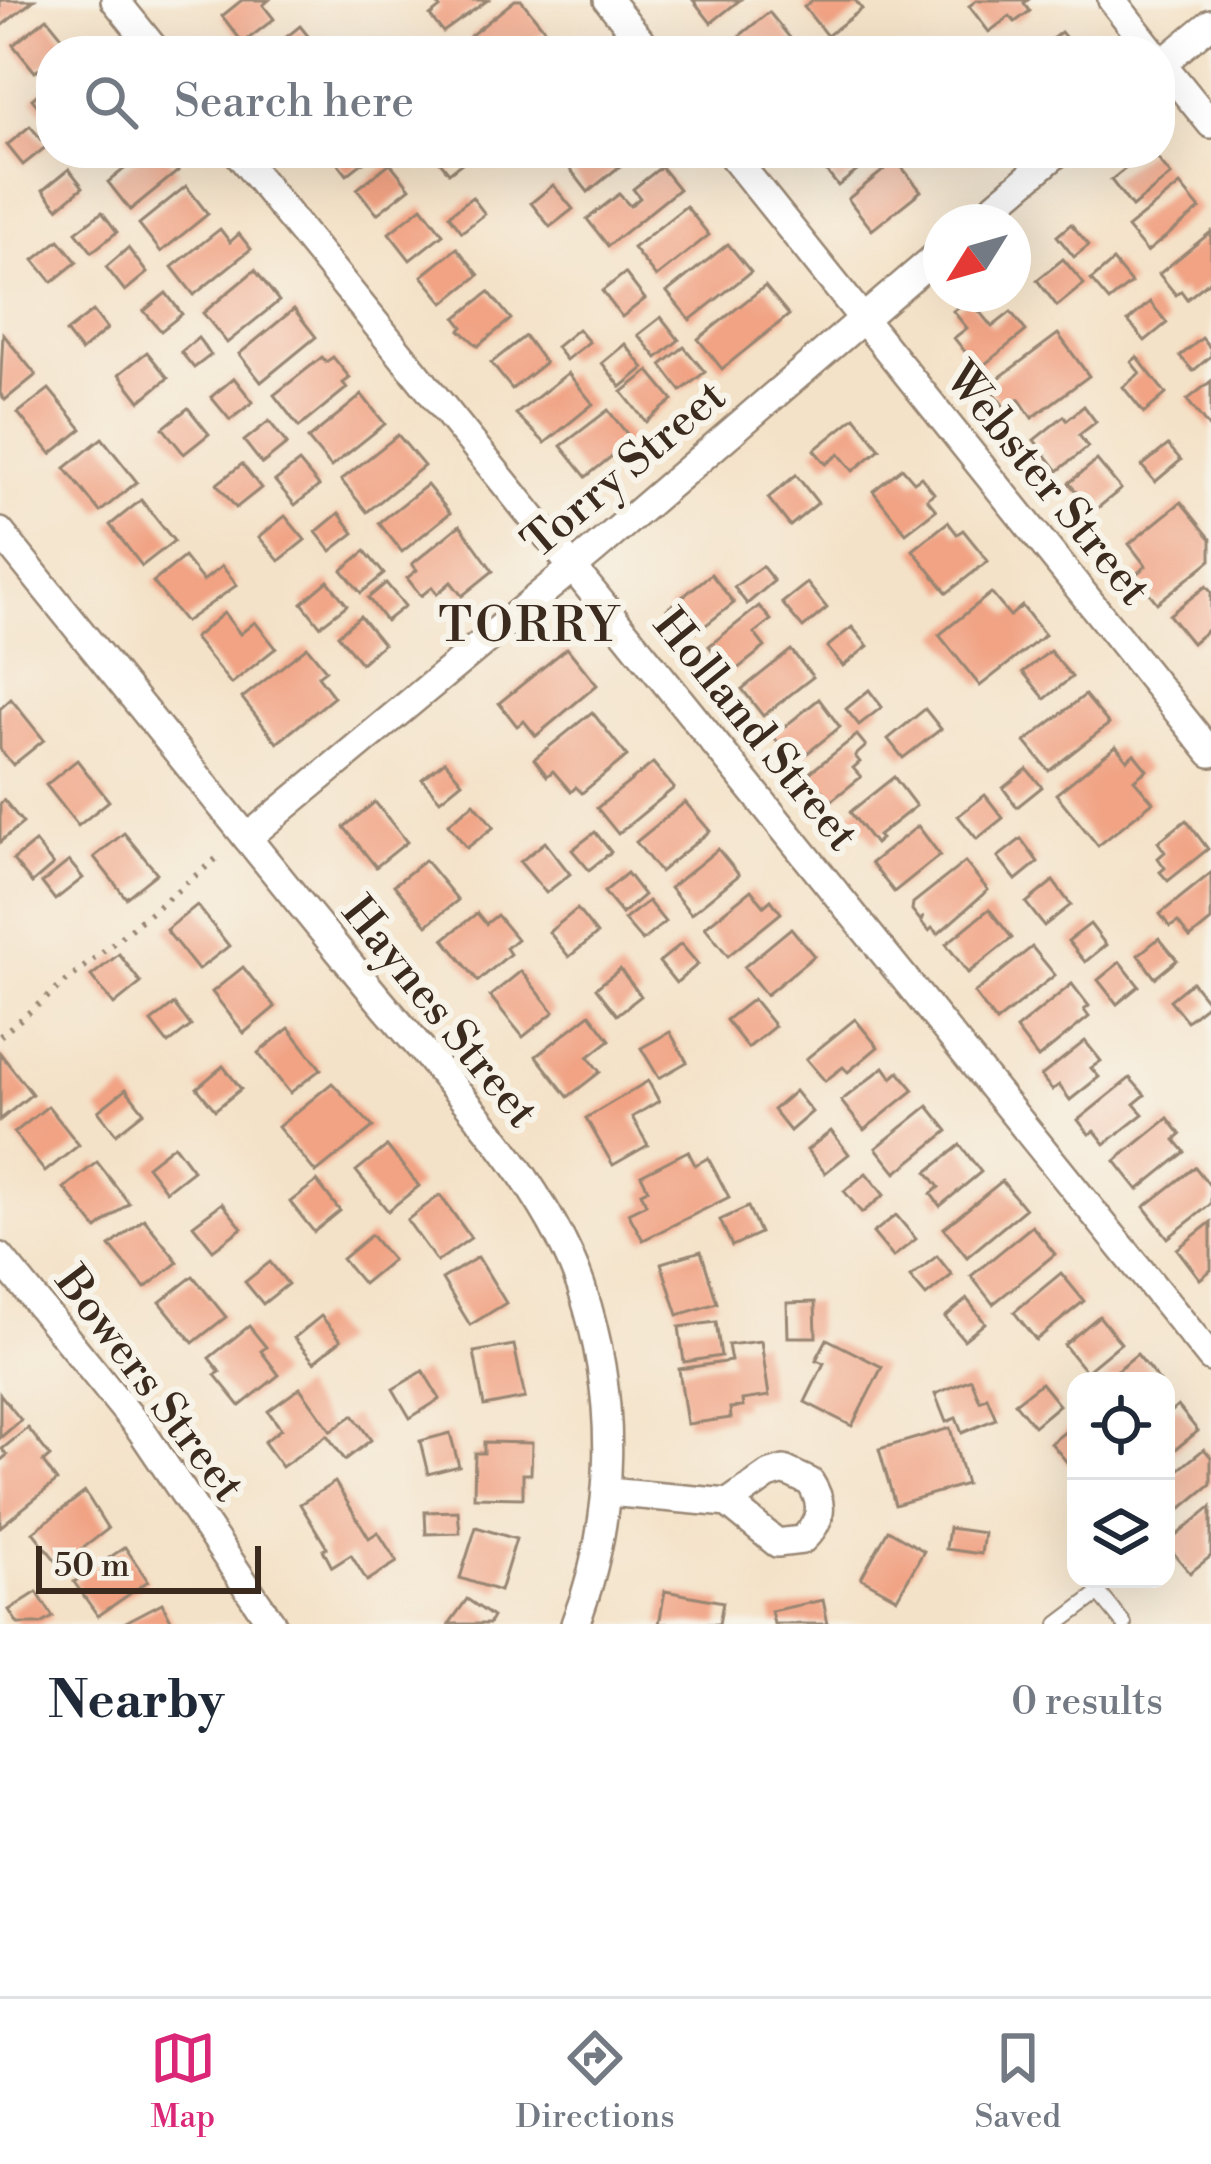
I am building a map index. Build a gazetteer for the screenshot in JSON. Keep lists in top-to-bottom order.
{
  "streets": {
    "street": [
      "Torry Street",
      "Webster Street",
      "Holland Street",
      "Haynes Street",
      "Bowers Street"
    ]
  },
  "crossings": [
    ["Torry Street", "Webster Street"],
    ["Torry Street", "Holland Street"],
    ["Torry Street", "Haynes Street"]
  ],
  "districts": ["TORRY"],
  "scale_bar": "50 m",
  "north": "bottom left",
  "page": {
    "search": "Search here",
    "scale": "50 m",
    "heading": ["Nearby", "0 results"],
    "nav": ["Map", "Directions", "Saved"]
  }
}
